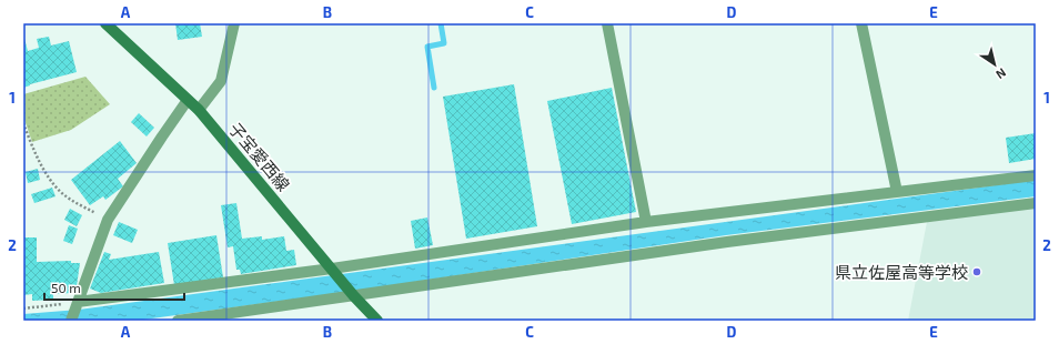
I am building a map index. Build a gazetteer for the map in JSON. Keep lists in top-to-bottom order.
{
  "streets": {
    "main road": ["子宝愛西線"]
  },
  "places": ["県立佐屋高等学校"],
  "scale_bar": "50 m",
  "north": "bottom right",
  "grid": {
    "columns": [
      "A",
      "B",
      "C",
      "D",
      "E"
    ],
    "rows": ["1", "2"]
  }
}
